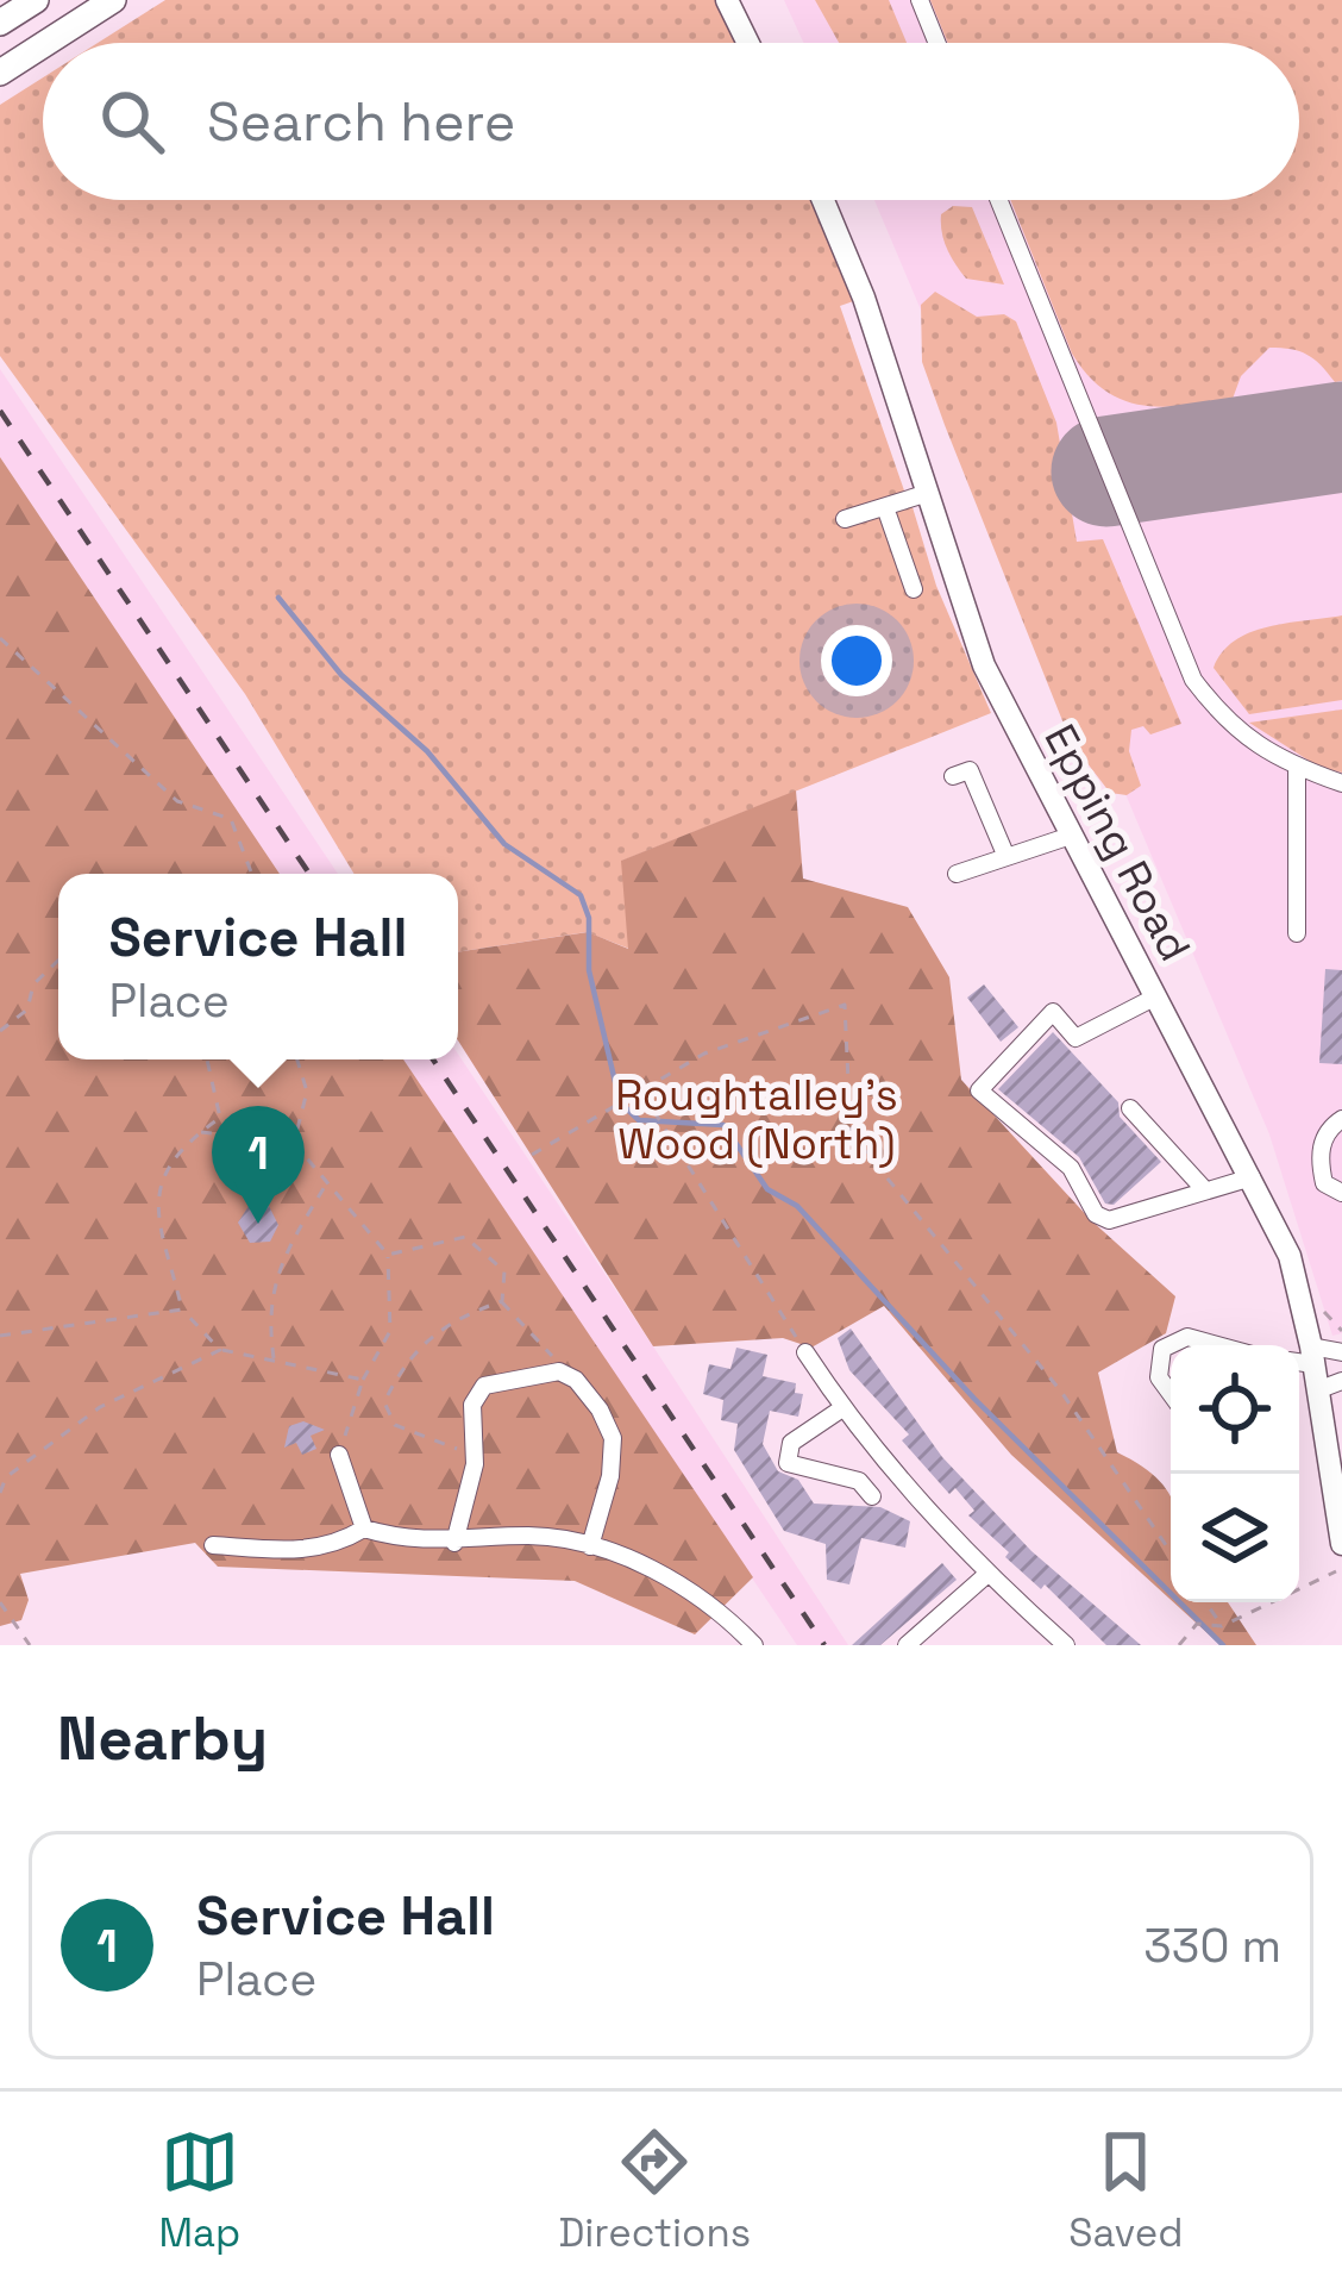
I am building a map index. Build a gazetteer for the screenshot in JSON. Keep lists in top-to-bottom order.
{
  "streets": {
    "main road": ["Epping Road"]
  },
  "parks": ["Roughtalley's Wood (North)"],
  "page": {
    "search": "Search here",
    "popup": ["Service Hall", "Place"],
    "pins": "1",
    "heading": "Nearby",
    "list": [
      {
        "mark": "1",
        "name": "Service Hall",
        "note": "Place",
        "value": "330 m"
      }
    ],
    "nav": ["Map", "Directions", "Saved"]
  }
}
